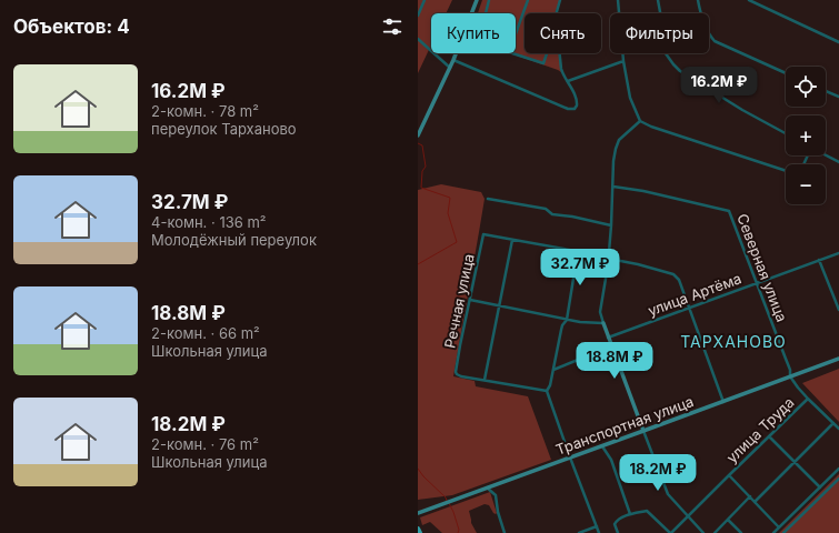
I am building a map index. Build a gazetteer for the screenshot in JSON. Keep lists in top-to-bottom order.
{
  "streets": {
    "street": [
      "Северная улица",
      "улица Артёма",
      "Речная улица",
      "Транспортная улица",
      "улица Труда"
    ]
  },
  "crossings": [
    ["Северная улица", "улица Артёма"],
    ["Северная улица", "Транспортная улица"],
    ["Северная улица", "улица Труда"]
  ],
  "districts": ["ТАРХАНОВО"],
  "page": {
    "heading": "Объектов: 4",
    "chip": ["Купить", "Снять", "Фильтры"],
    "list": [
      {
        "name": "16.2M ₽",
        "note": "2-комн. · 78 m² · переулок Тарханово"
      },
      {
        "name": "32.7M ₽",
        "note": "4-комн. · 136 m² · Молодёжный переулок"
      },
      {
        "name": "18.8M ₽",
        "note": "2-комн. · 66 m² · Школьная улица"
      },
      {
        "name": "18.2M ₽",
        "note": "2-комн. · 76 m² · Школьная улица"
      }
    ],
    "map_buttons": ["+", "−"],
    "price": [
      "16.2M ₽",
      "32.7M ₽",
      "18.8M ₽",
      "18.2M ₽"
    ]
  }
}
